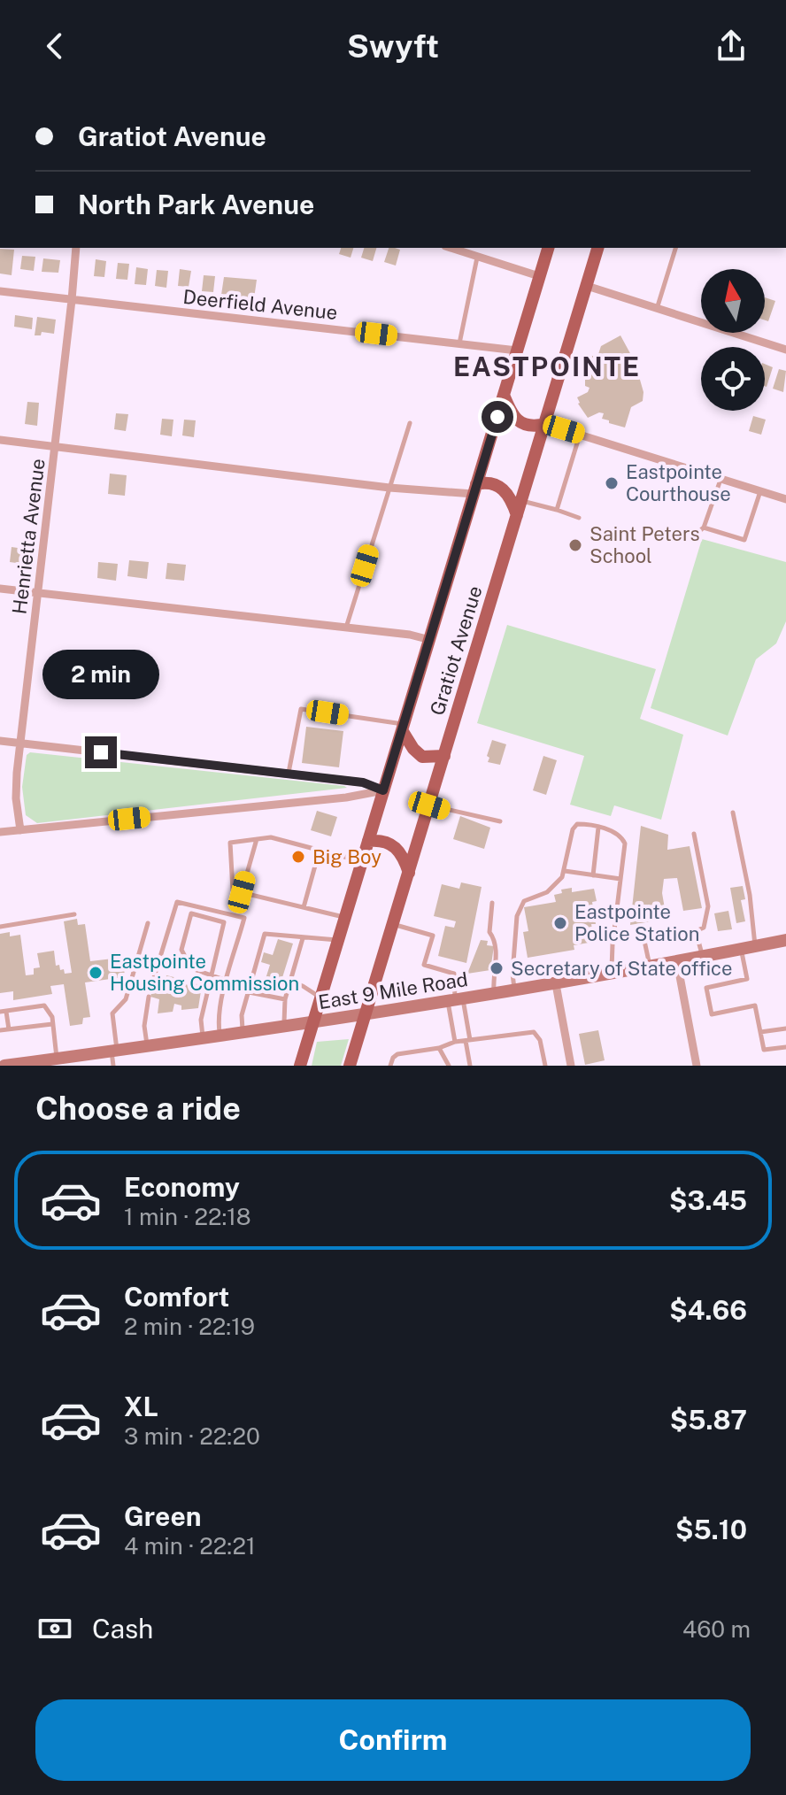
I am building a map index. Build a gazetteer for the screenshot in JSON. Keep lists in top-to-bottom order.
{
  "streets": {
    "main road": ["Gratiot Avenue", "East 9 Mile Road"],
    "street": ["Deerfield Avenue", "Henrietta Avenue"]
  },
  "crossings": [
    ["Deerfield Avenue", "Henrietta Avenue"],
    ["Deerfield Avenue", "Gratiot Avenue"],
    ["Gratiot Avenue", "East 9 Mile Road"]
  ],
  "districts": ["EASTPOINTE"],
  "places": [
    "Eastpointe Courthouse",
    "Saint Peters School",
    "Big Boy",
    "Eastpointe Police Station",
    "Secretary of State office",
    "Eastpointe Housing Commission"
  ],
  "north": "top",
  "page": {
    "header": "Swyft",
    "banner": ["Gratiot Avenue", "North Park Avenue"],
    "bubble": "2 min",
    "heading": "Choose a ride",
    "list": [
      {
        "name": "Economy",
        "note": "1 min · 22:18",
        "value": "$3.45"
      },
      {
        "name": "Comfort",
        "note": "2 min · 22:19",
        "value": "$4.66"
      },
      {
        "name": "XL",
        "note": "3 min · 22:20",
        "value": "$5.87"
      },
      {
        "name": "Green",
        "note": "4 min · 22:21",
        "value": "$5.10"
      }
    ],
    "pay": ["Cash", "460 m"],
    "buttons": "Confirm"
  }
}
